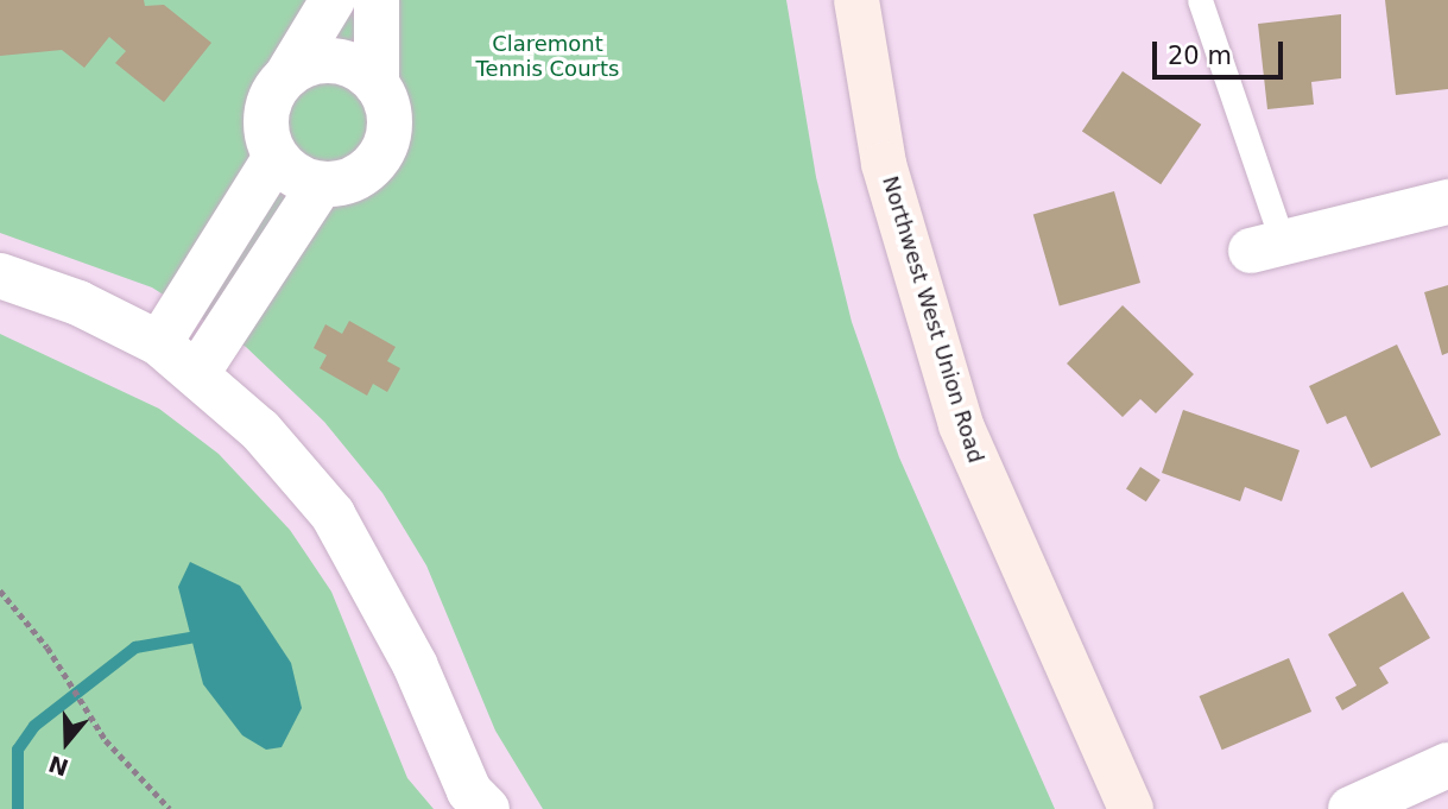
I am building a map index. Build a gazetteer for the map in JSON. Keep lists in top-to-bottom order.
{
  "streets": {
    "main road": ["Northwest West Union Road"]
  },
  "parks": ["Claremont Tennis Courts"],
  "scale_bar": "20 m",
  "north": "bottom"
}
